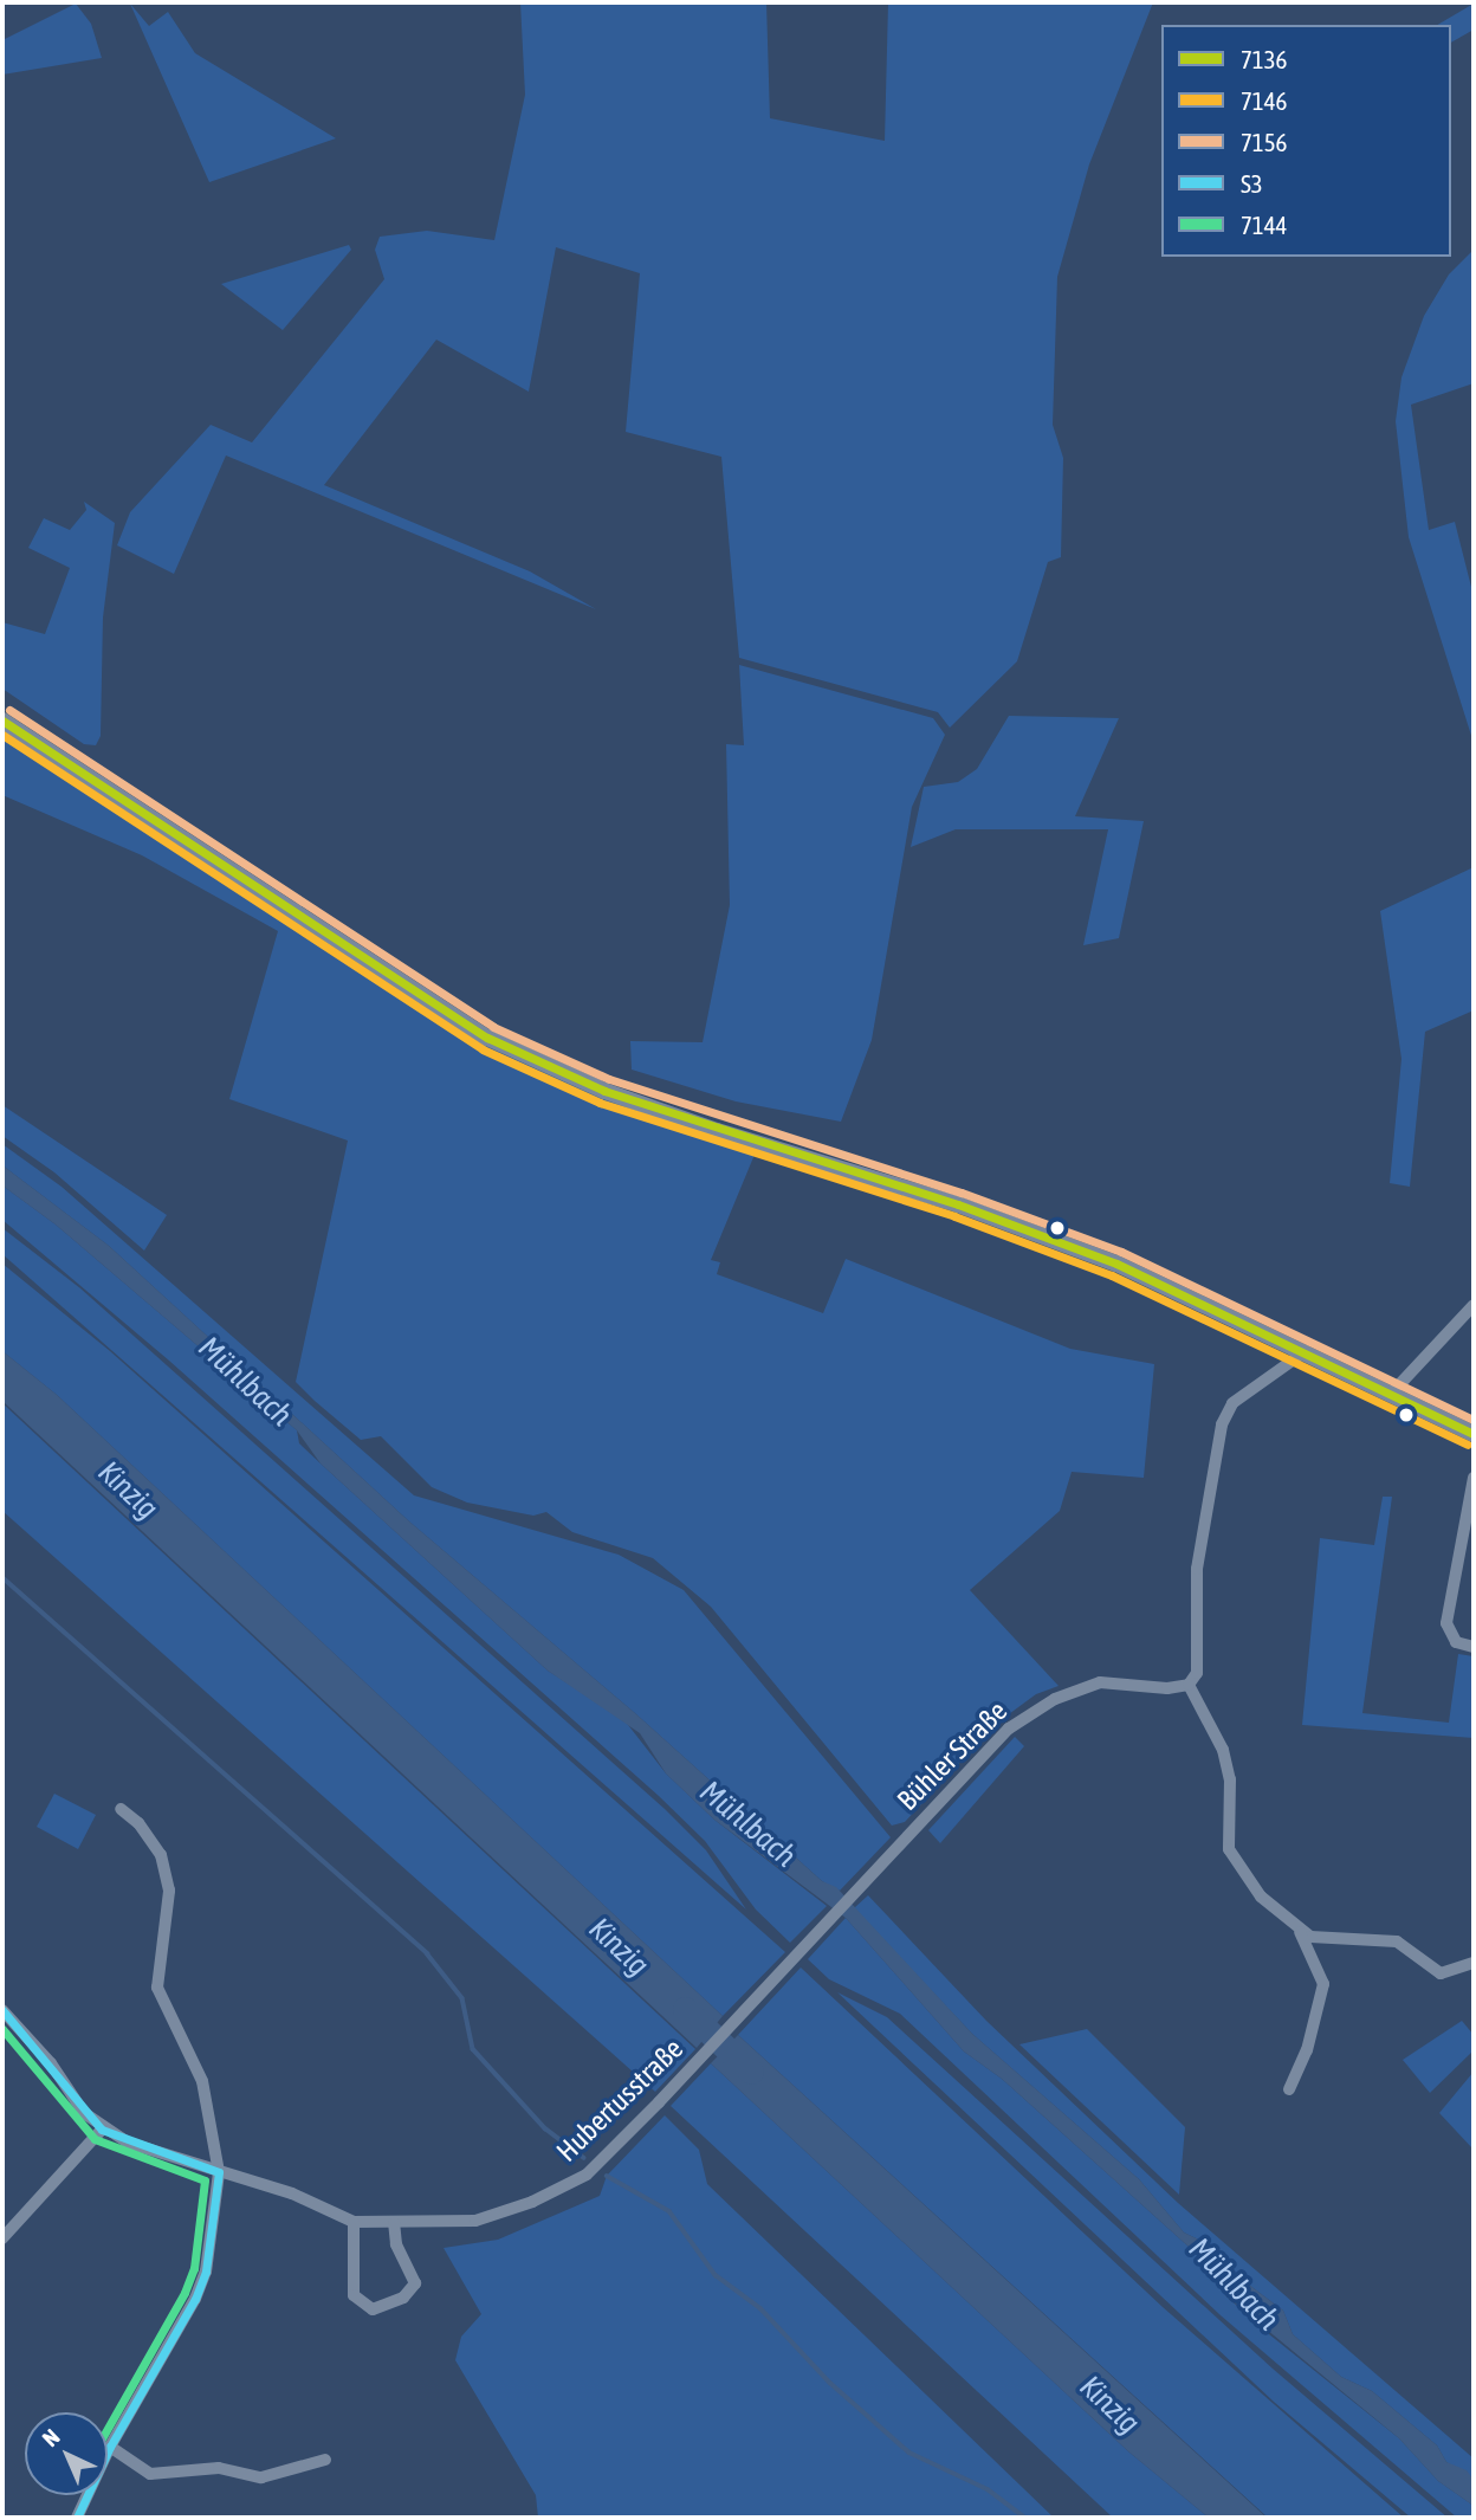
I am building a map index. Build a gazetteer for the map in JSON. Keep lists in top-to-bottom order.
{
  "streets": {
    "street": ["Bühler Straße", "Hubertusstraße"]
  },
  "crossings": [
    ["Bühler Straße", "Hubertusstraße"]
  ],
  "water": ["Mühlbach", "Kinzig"],
  "lines": [
    "transit line 7156",
    "transit line 7136",
    "transit line 7146",
    "transit line S3",
    "transit line 7144"
  ],
  "legend": [
    "7136",
    "7146",
    "7156",
    "S3",
    "7144"
  ],
  "north": "top left"
}
